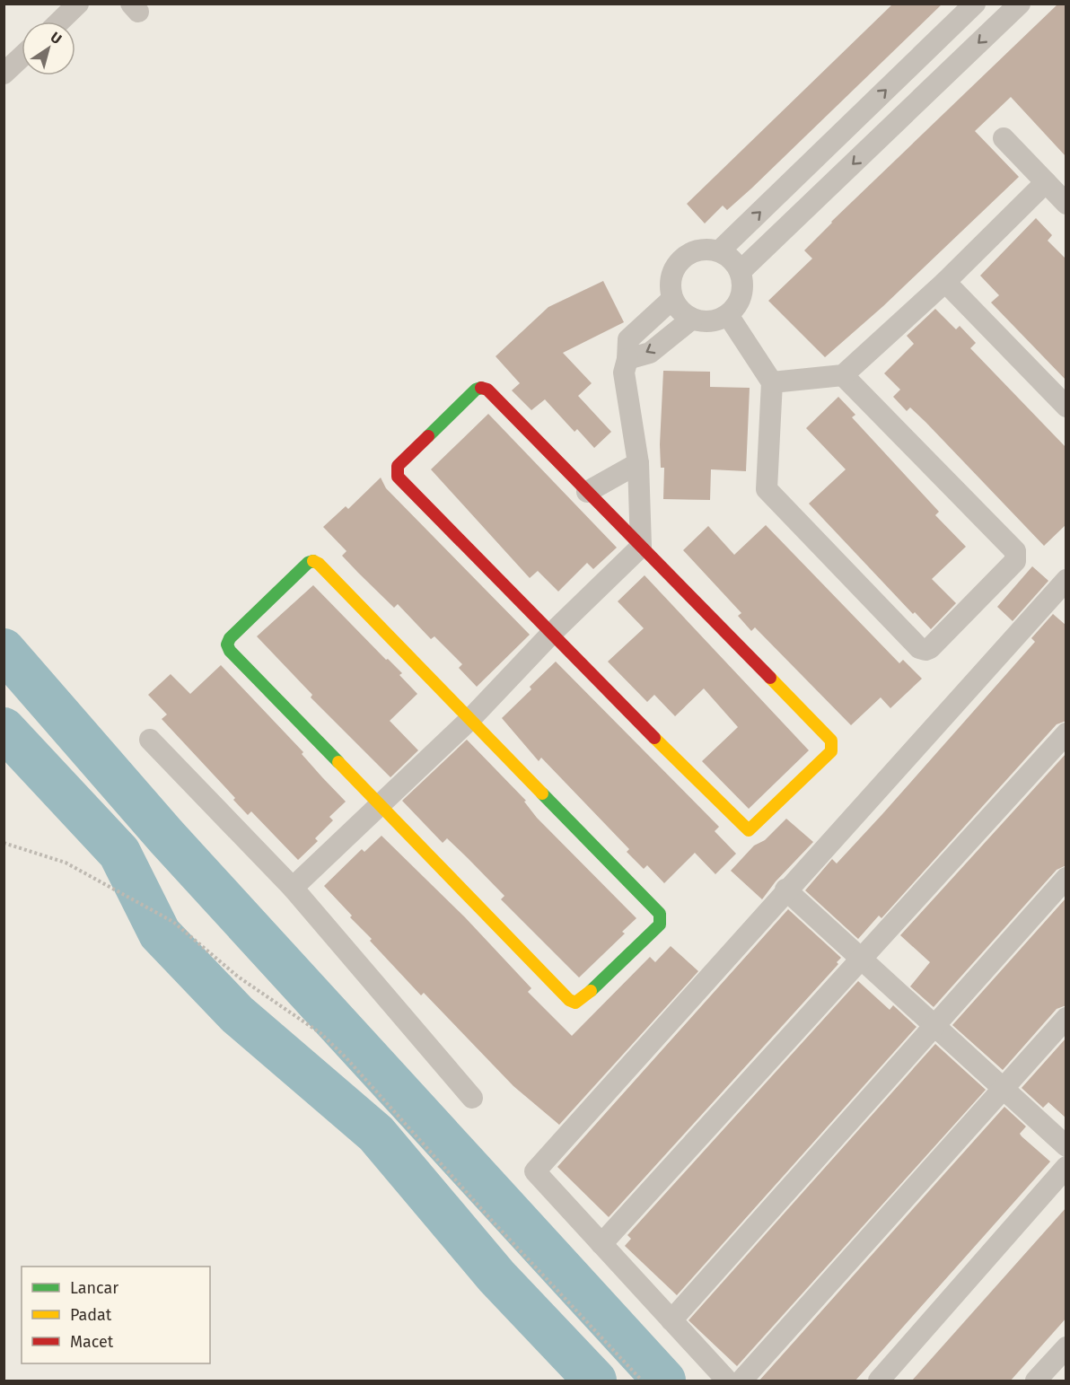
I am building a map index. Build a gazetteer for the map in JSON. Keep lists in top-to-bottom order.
{
  "legend": ["Lancar", "Padat", "Macet"],
  "north": "top right"
}
